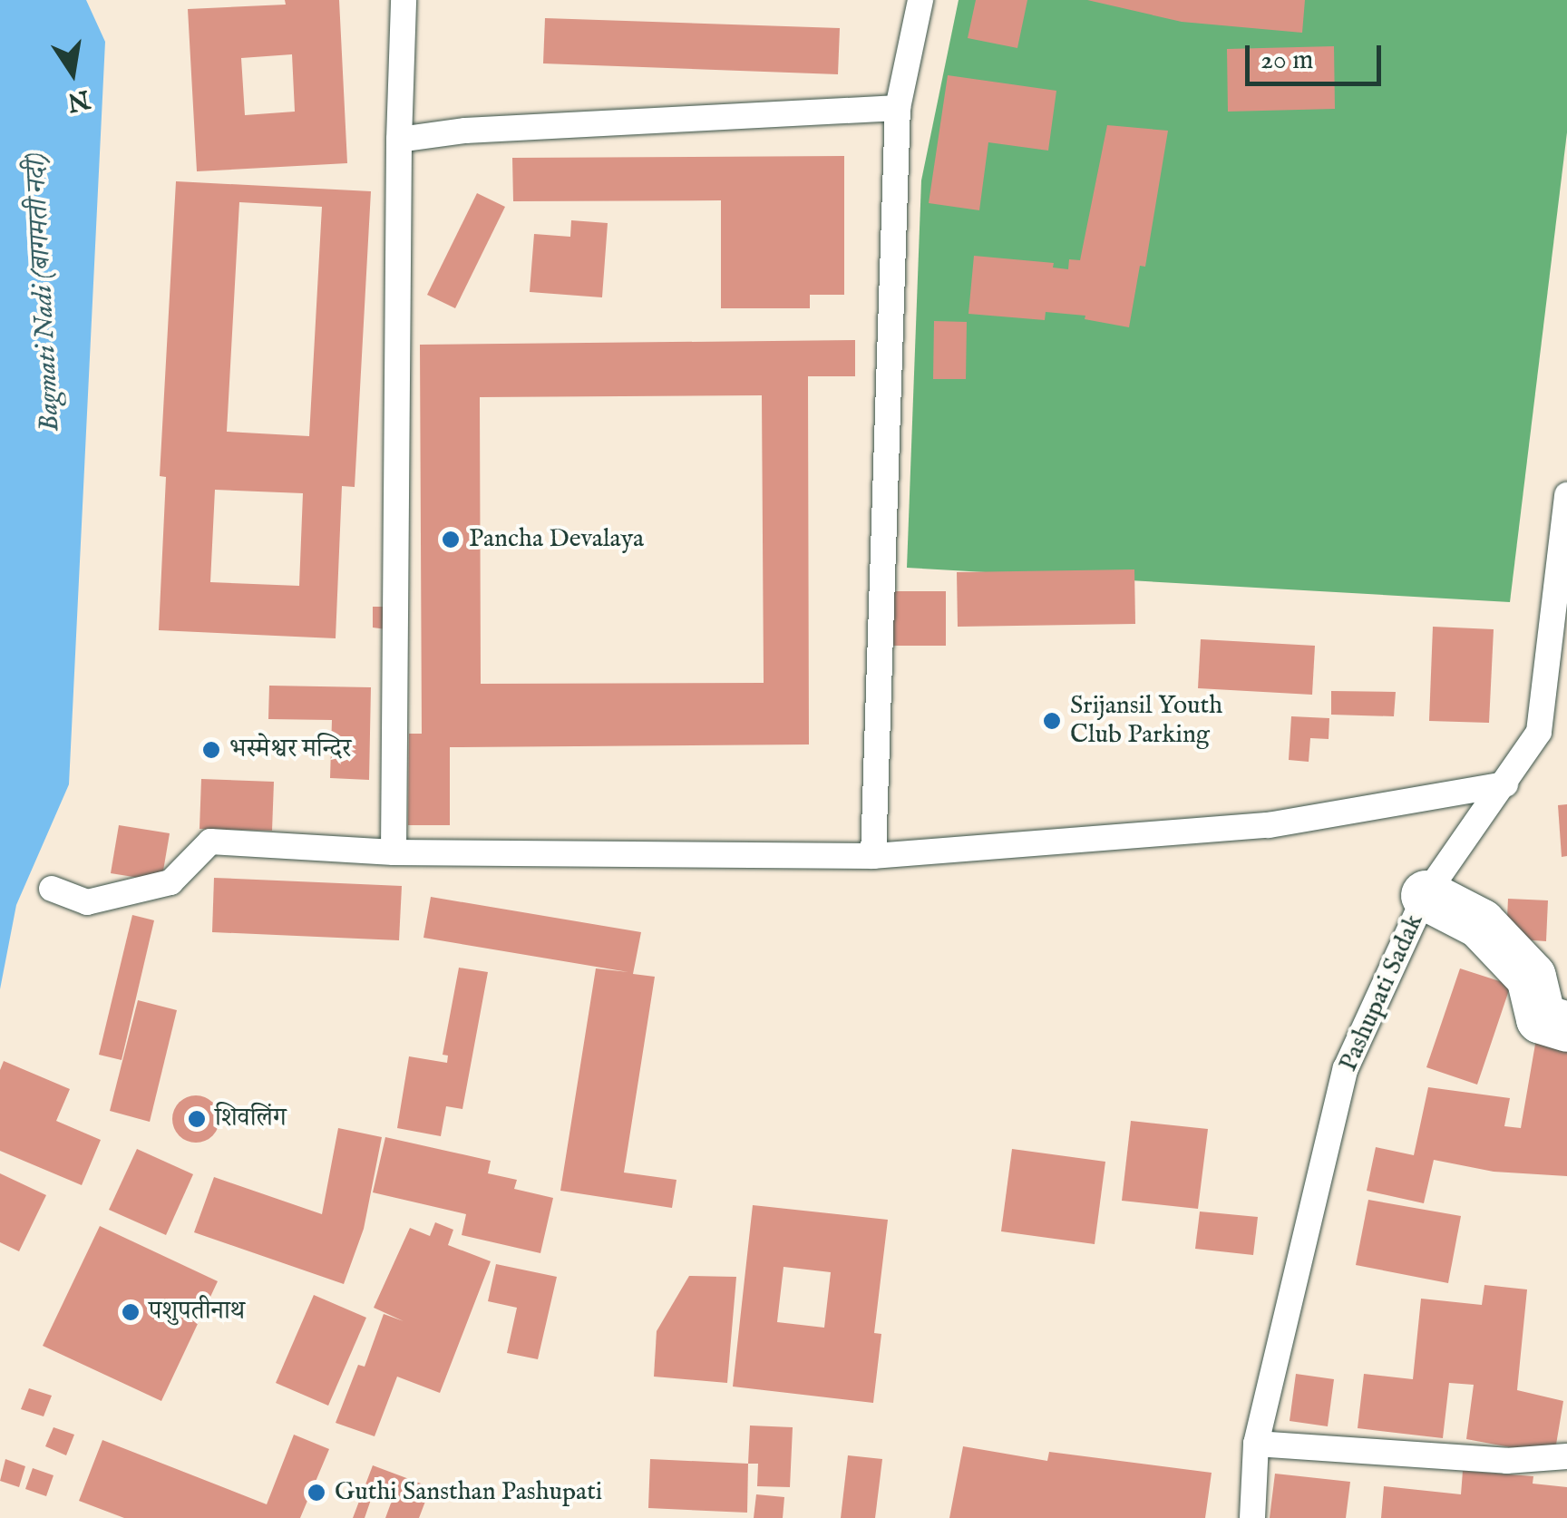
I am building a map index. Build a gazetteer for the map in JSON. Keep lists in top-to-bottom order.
{
  "streets": {
    "lane": ["Pashupati Sadak"]
  },
  "water": ["Bagmati Nadi (बागमती नदी)"],
  "places": [
    "Pancha Devalaya",
    "Srijansil Youth Club Parking",
    "भस्मेश्वर मन्दिर",
    "शिवलिंग",
    "पशुपतीनाथ",
    "Guthi Sansthan Pashupati"
  ],
  "scale_bar": "20 m",
  "north": "bottom"
}
